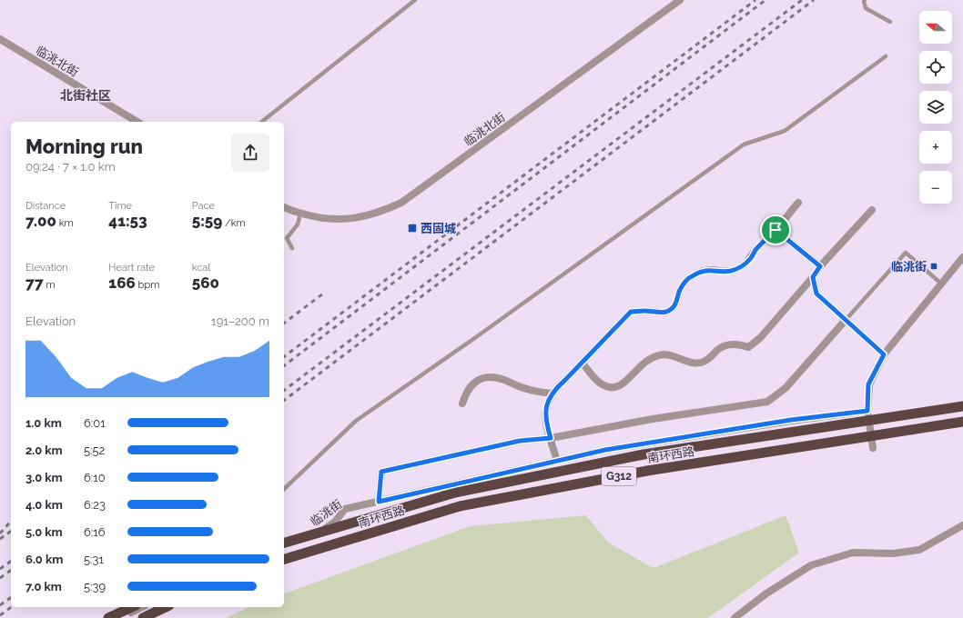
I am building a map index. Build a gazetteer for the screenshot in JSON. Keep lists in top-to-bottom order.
{
  "streets": {
    "highway": ["南环西路", "G312"],
    "street": ["临洮北街", "临洮街"]
  },
  "districts": ["北街社区"],
  "places": {
    "transit": ["西固城", "临洮街"]
  },
  "north": "left",
  "page": {
    "map_buttons": ["+", "−"],
    "heading": ["Morning run", "09:24 · 7 × 1.0 km"],
    "stats": [
      ["Distance", "7.00 km"],
      ["Time", "41:53"],
      ["Pace", "5:59 /km"],
      ["Elevation", "77 m"],
      ["Heart rate", "166 bpm"],
      ["kcal", "560"]
    ],
    "chart": ["Elevation", "191–200 m"],
    "list": [
      {
        "name": "1.0 km",
        "note": "6:01"
      },
      {
        "name": "2.0 km",
        "note": "5:52"
      },
      {
        "name": "3.0 km",
        "note": "6:10"
      },
      {
        "name": "4.0 km",
        "note": "6:23"
      },
      {
        "name": "5.0 km",
        "note": "6:16"
      },
      {
        "name": "6.0 km",
        "note": "5:31"
      },
      {
        "name": "7.0 km",
        "note": "5:39"
      }
    ]
  }
}
